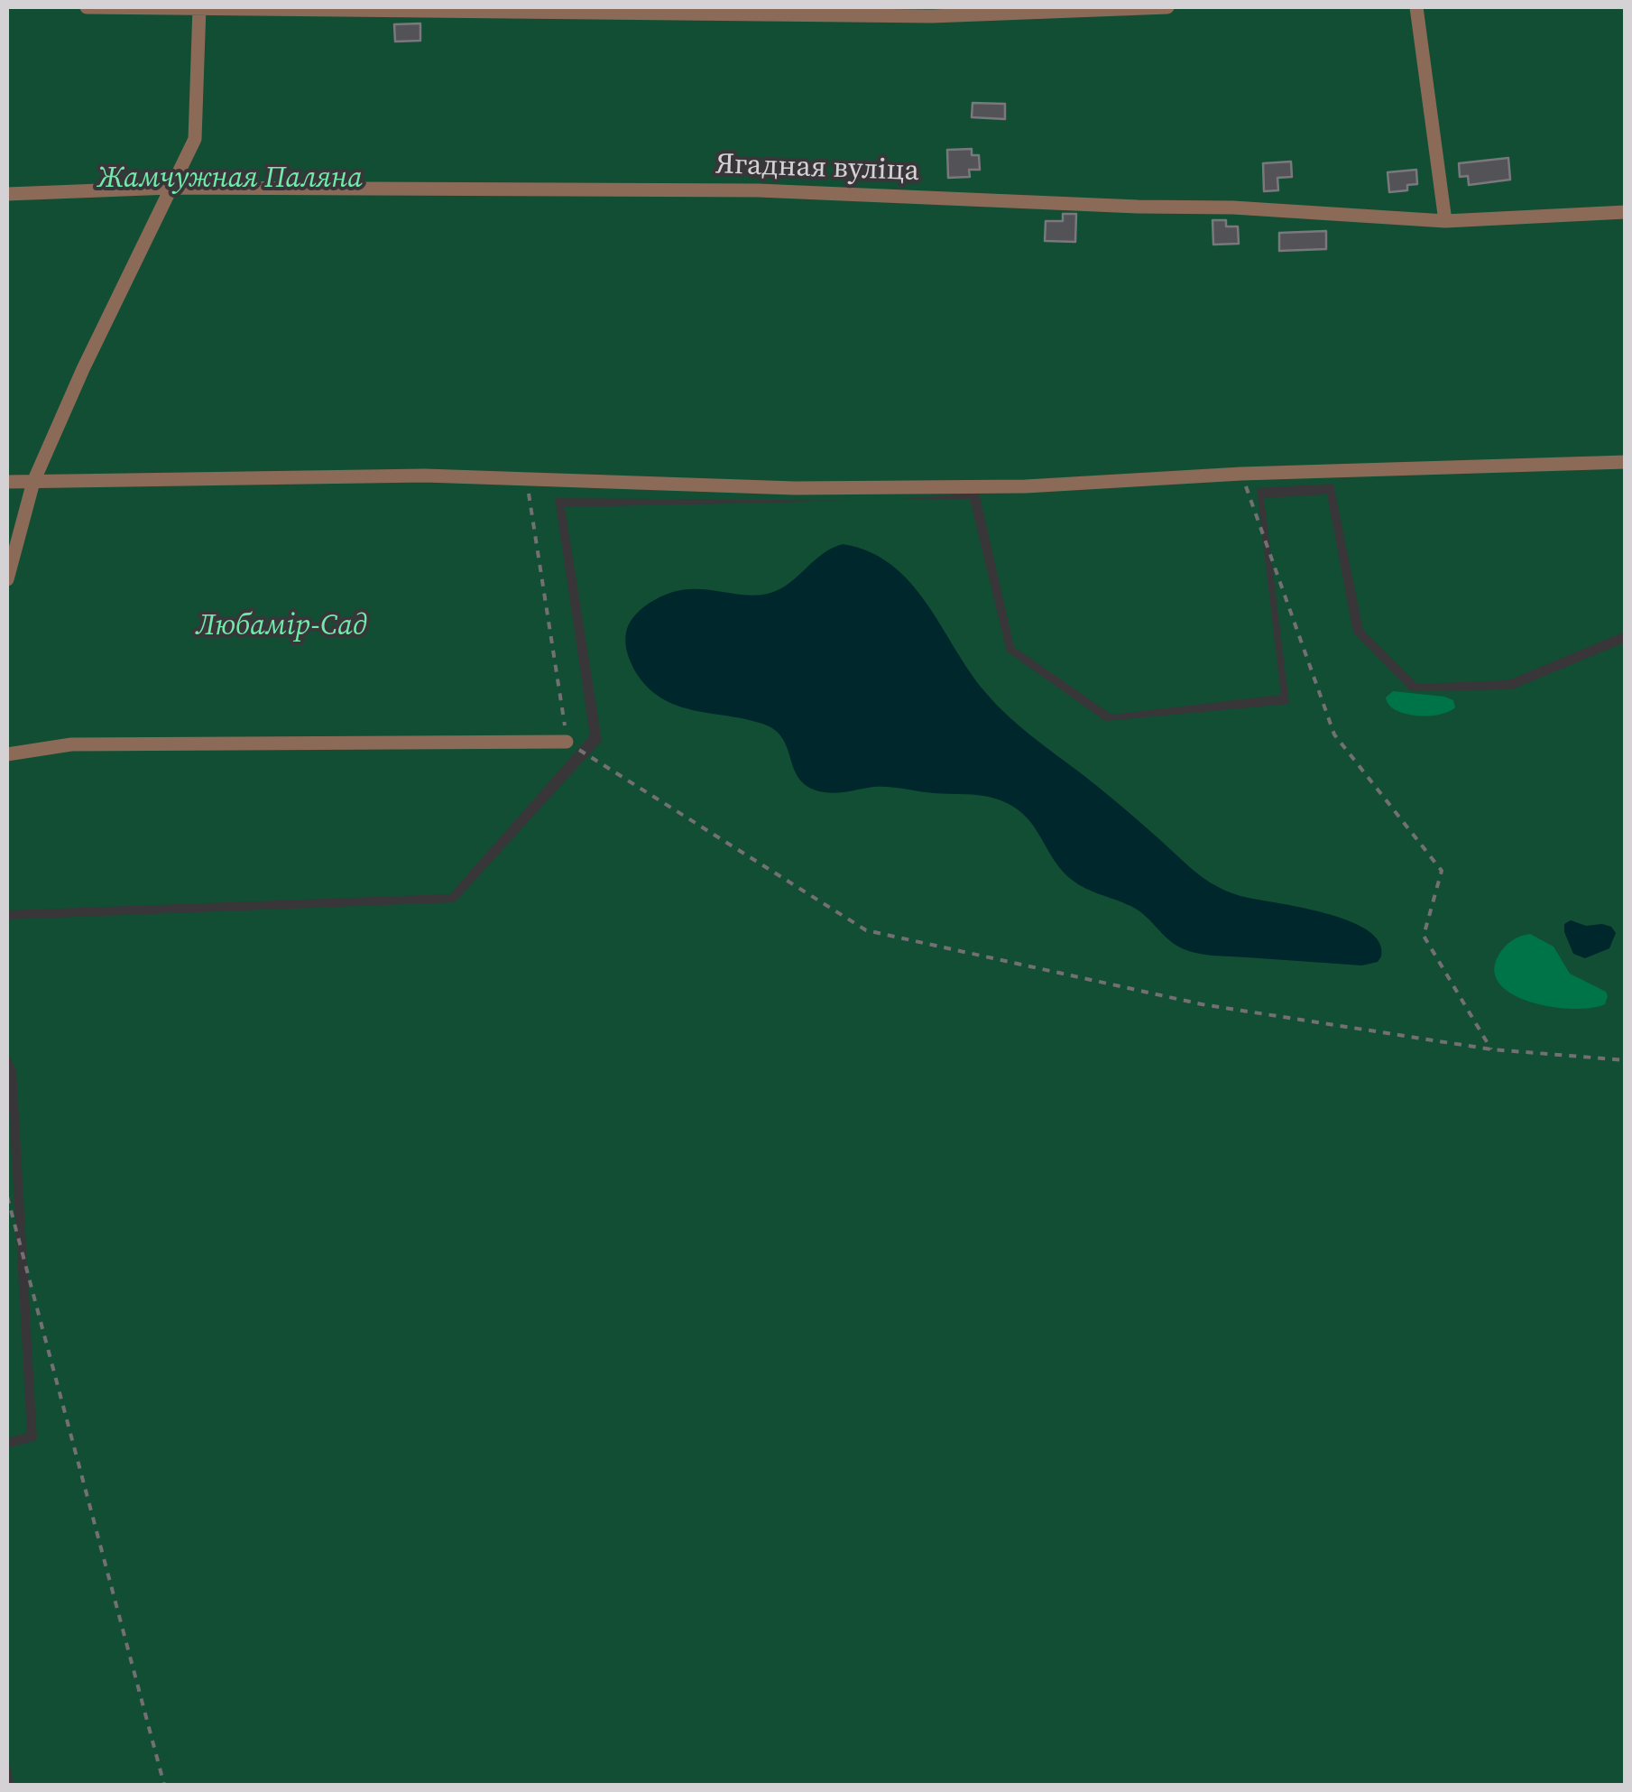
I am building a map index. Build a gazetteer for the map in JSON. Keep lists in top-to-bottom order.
{
  "streets": {
    "street": ["Ягадная вуліца"]
  },
  "parks": ["Жамчужная Паляна", "Любамір-Сад"]
}
